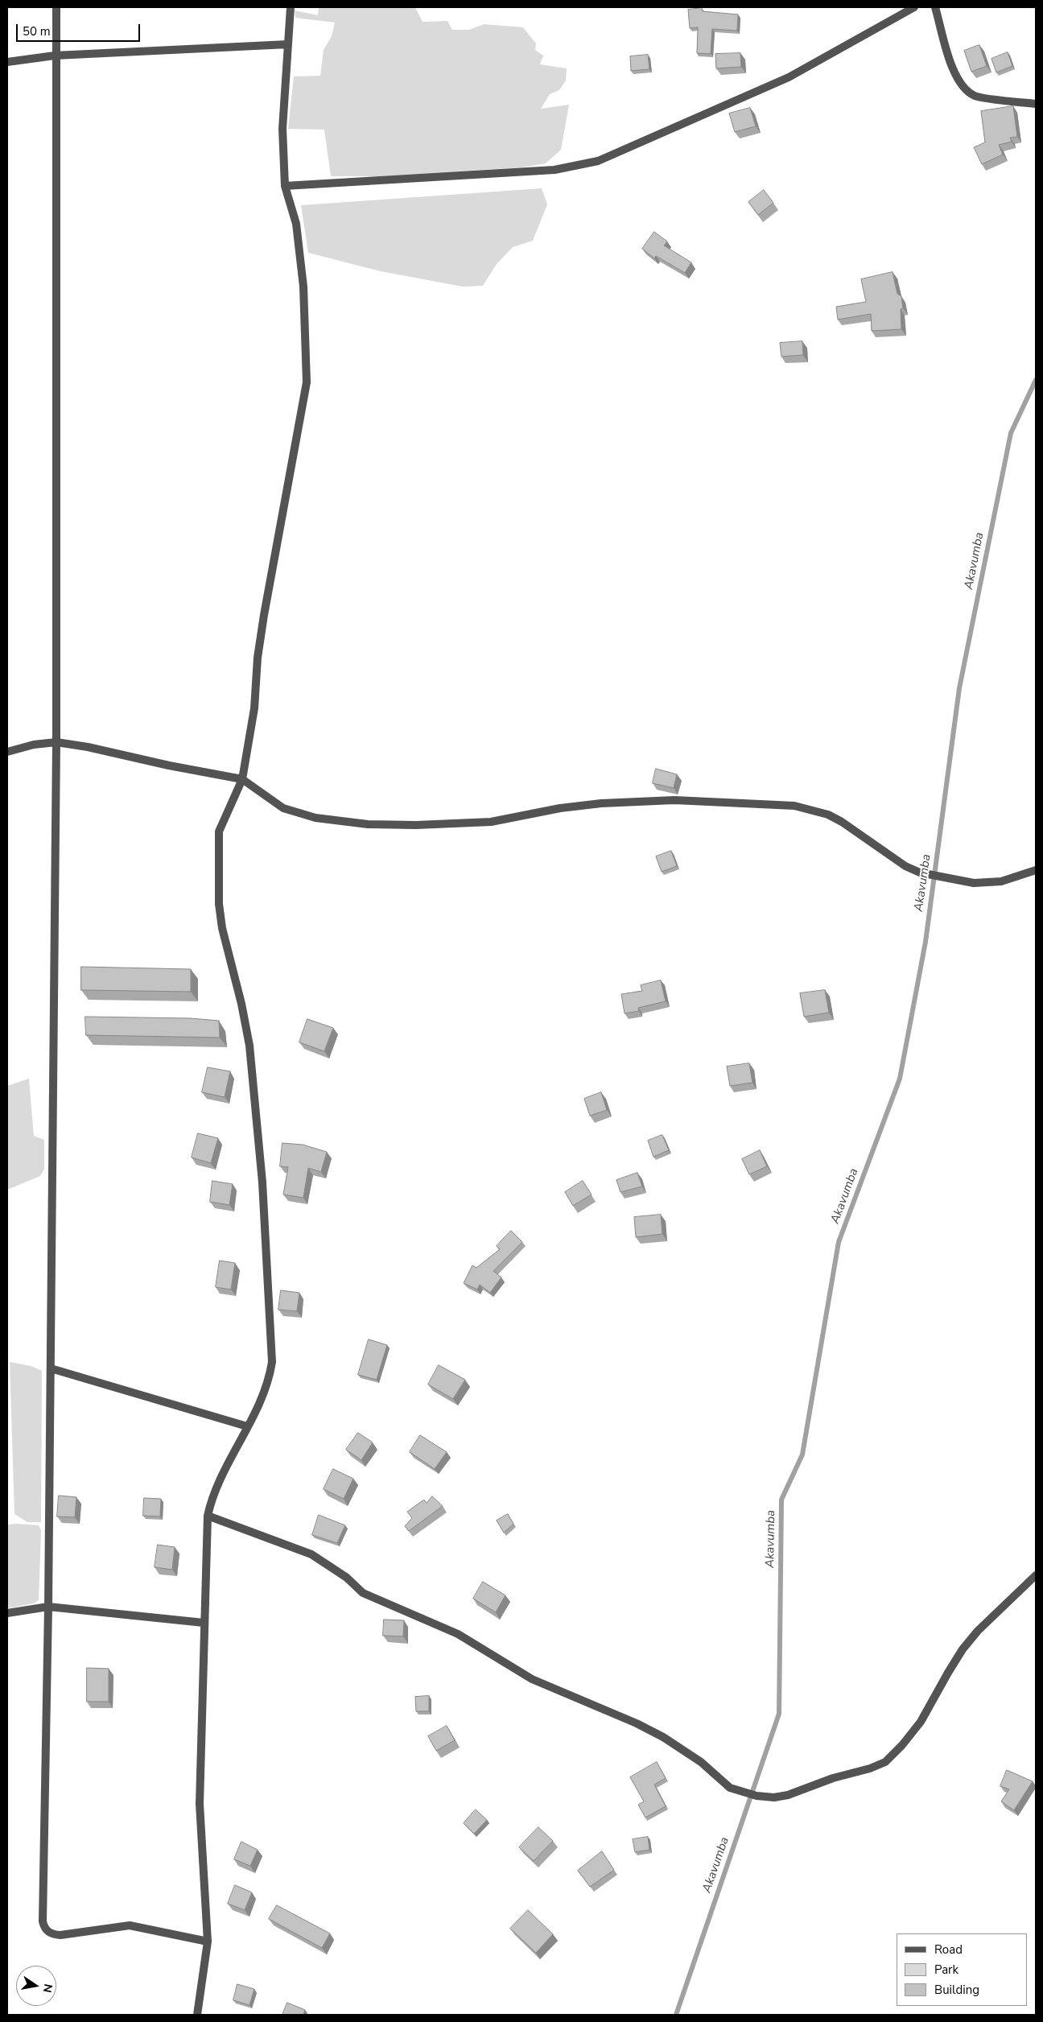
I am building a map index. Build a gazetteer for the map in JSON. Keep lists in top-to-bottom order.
{
  "water": ["Akavumba"],
  "legend": ["Road", "Park", "Building"],
  "scale_bar": "50 m",
  "north": "right"
}
